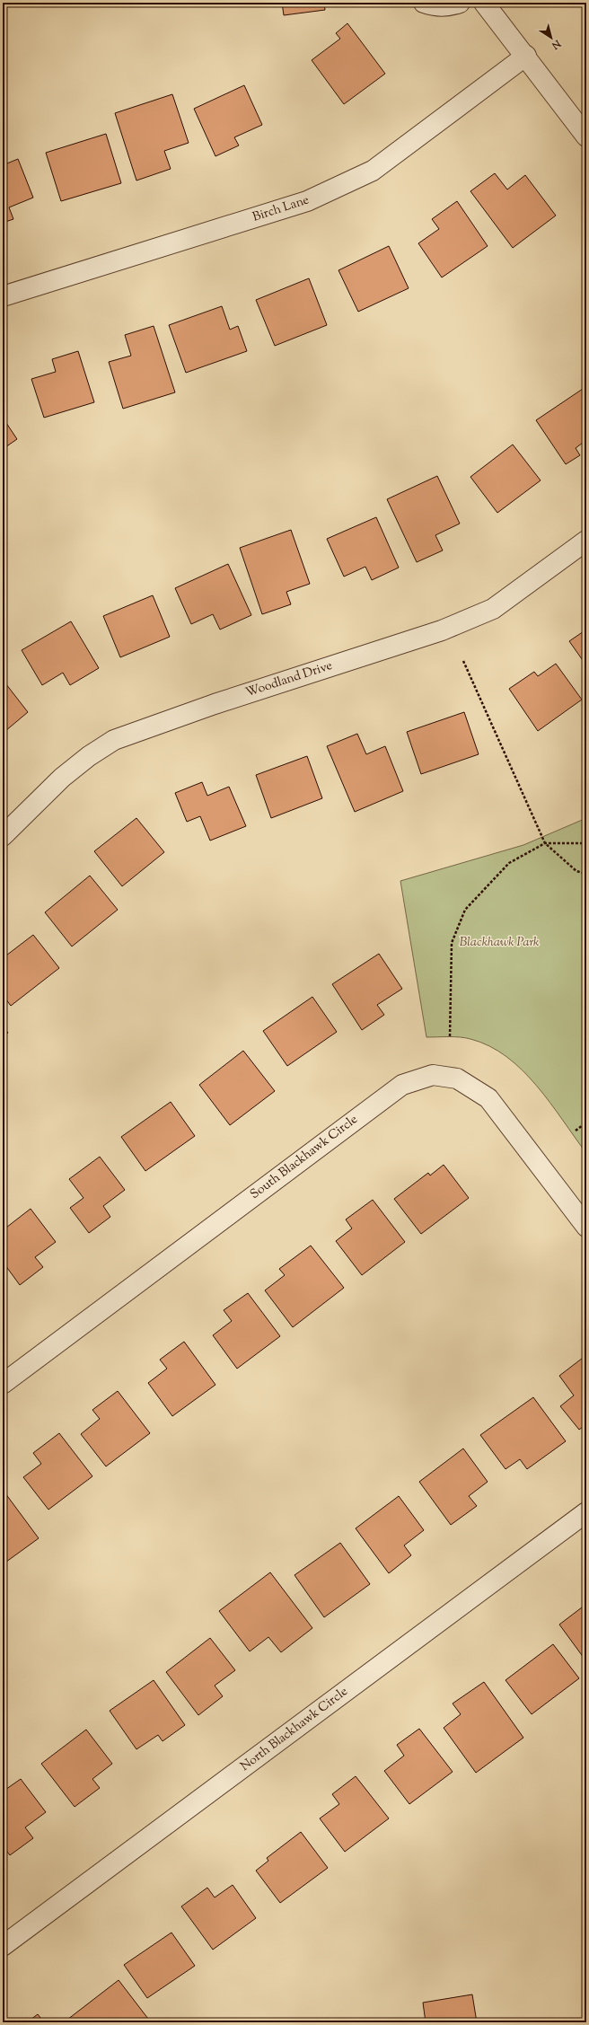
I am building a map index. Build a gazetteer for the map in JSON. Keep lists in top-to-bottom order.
{
  "streets": {
    "street": [
      "Birch Lane",
      "Woodland Drive",
      "South Blackhawk Circle",
      "North Blackhawk Circle"
    ]
  },
  "parks": ["Blackhawk Park"],
  "north": "bottom right"
}
